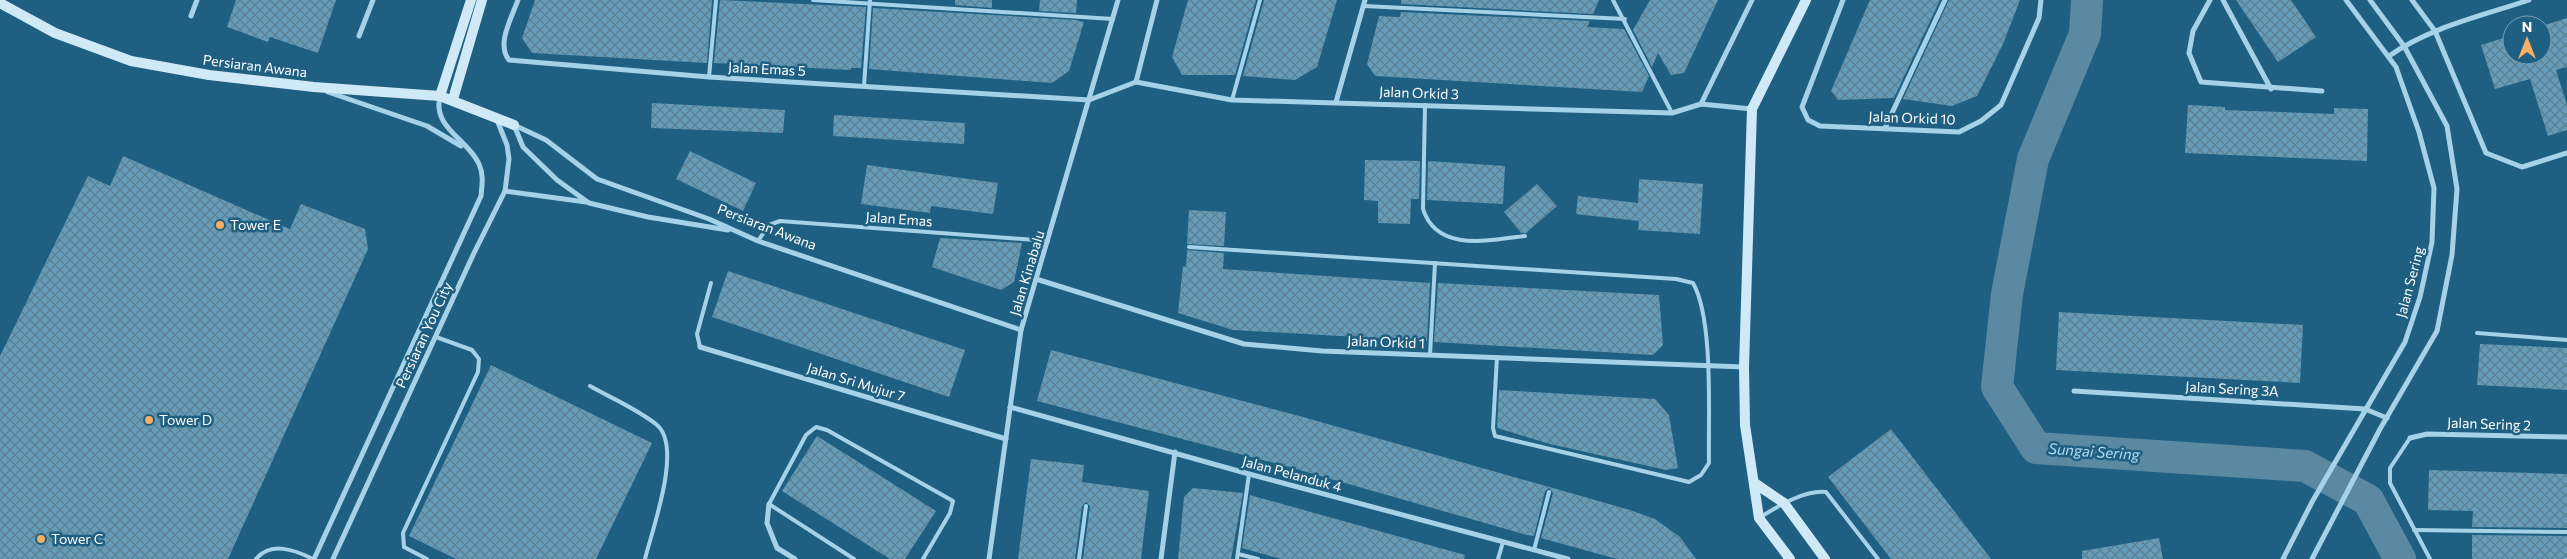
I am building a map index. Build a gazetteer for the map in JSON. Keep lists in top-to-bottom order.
{
  "streets": {
    "street": [
      "Persiaran Awana",
      "Jalan Emas 5",
      "Jalan Orkid 3",
      "Jalan Orkid 10",
      "Jalan Kinabalu",
      "Jalan Sering",
      "Persiaran You City",
      "Jalan Orkid 1",
      "Jalan Sri Mujur 7",
      "Jalan Sering 3A",
      "Jalan Sering 2",
      "Jalan Pelanduk 4"
    ],
    "lane": ["Jalan Emas"]
  },
  "crossings": [
    ["Persiaran Awana", "Jalan Emas"],
    ["Persiaran Awana", "Jalan Kinabalu"],
    ["Persiaran Awana", "Persiaran You City"],
    ["Jalan Emas 5", "Jalan Kinabalu"],
    ["Jalan Emas", "Jalan Kinabalu"],
    ["Jalan Kinabalu", "Jalan Orkid 1"],
    ["Jalan Kinabalu", "Jalan Sri Mujur 7"],
    ["Jalan Kinabalu", "Jalan Pelanduk 4"],
    ["Jalan Sering", "Jalan Sering 3A"]
  ],
  "water": ["Sungai Sering"],
  "places": ["Tower E", "Tower D", "Tower C"],
  "north": "top"
}
